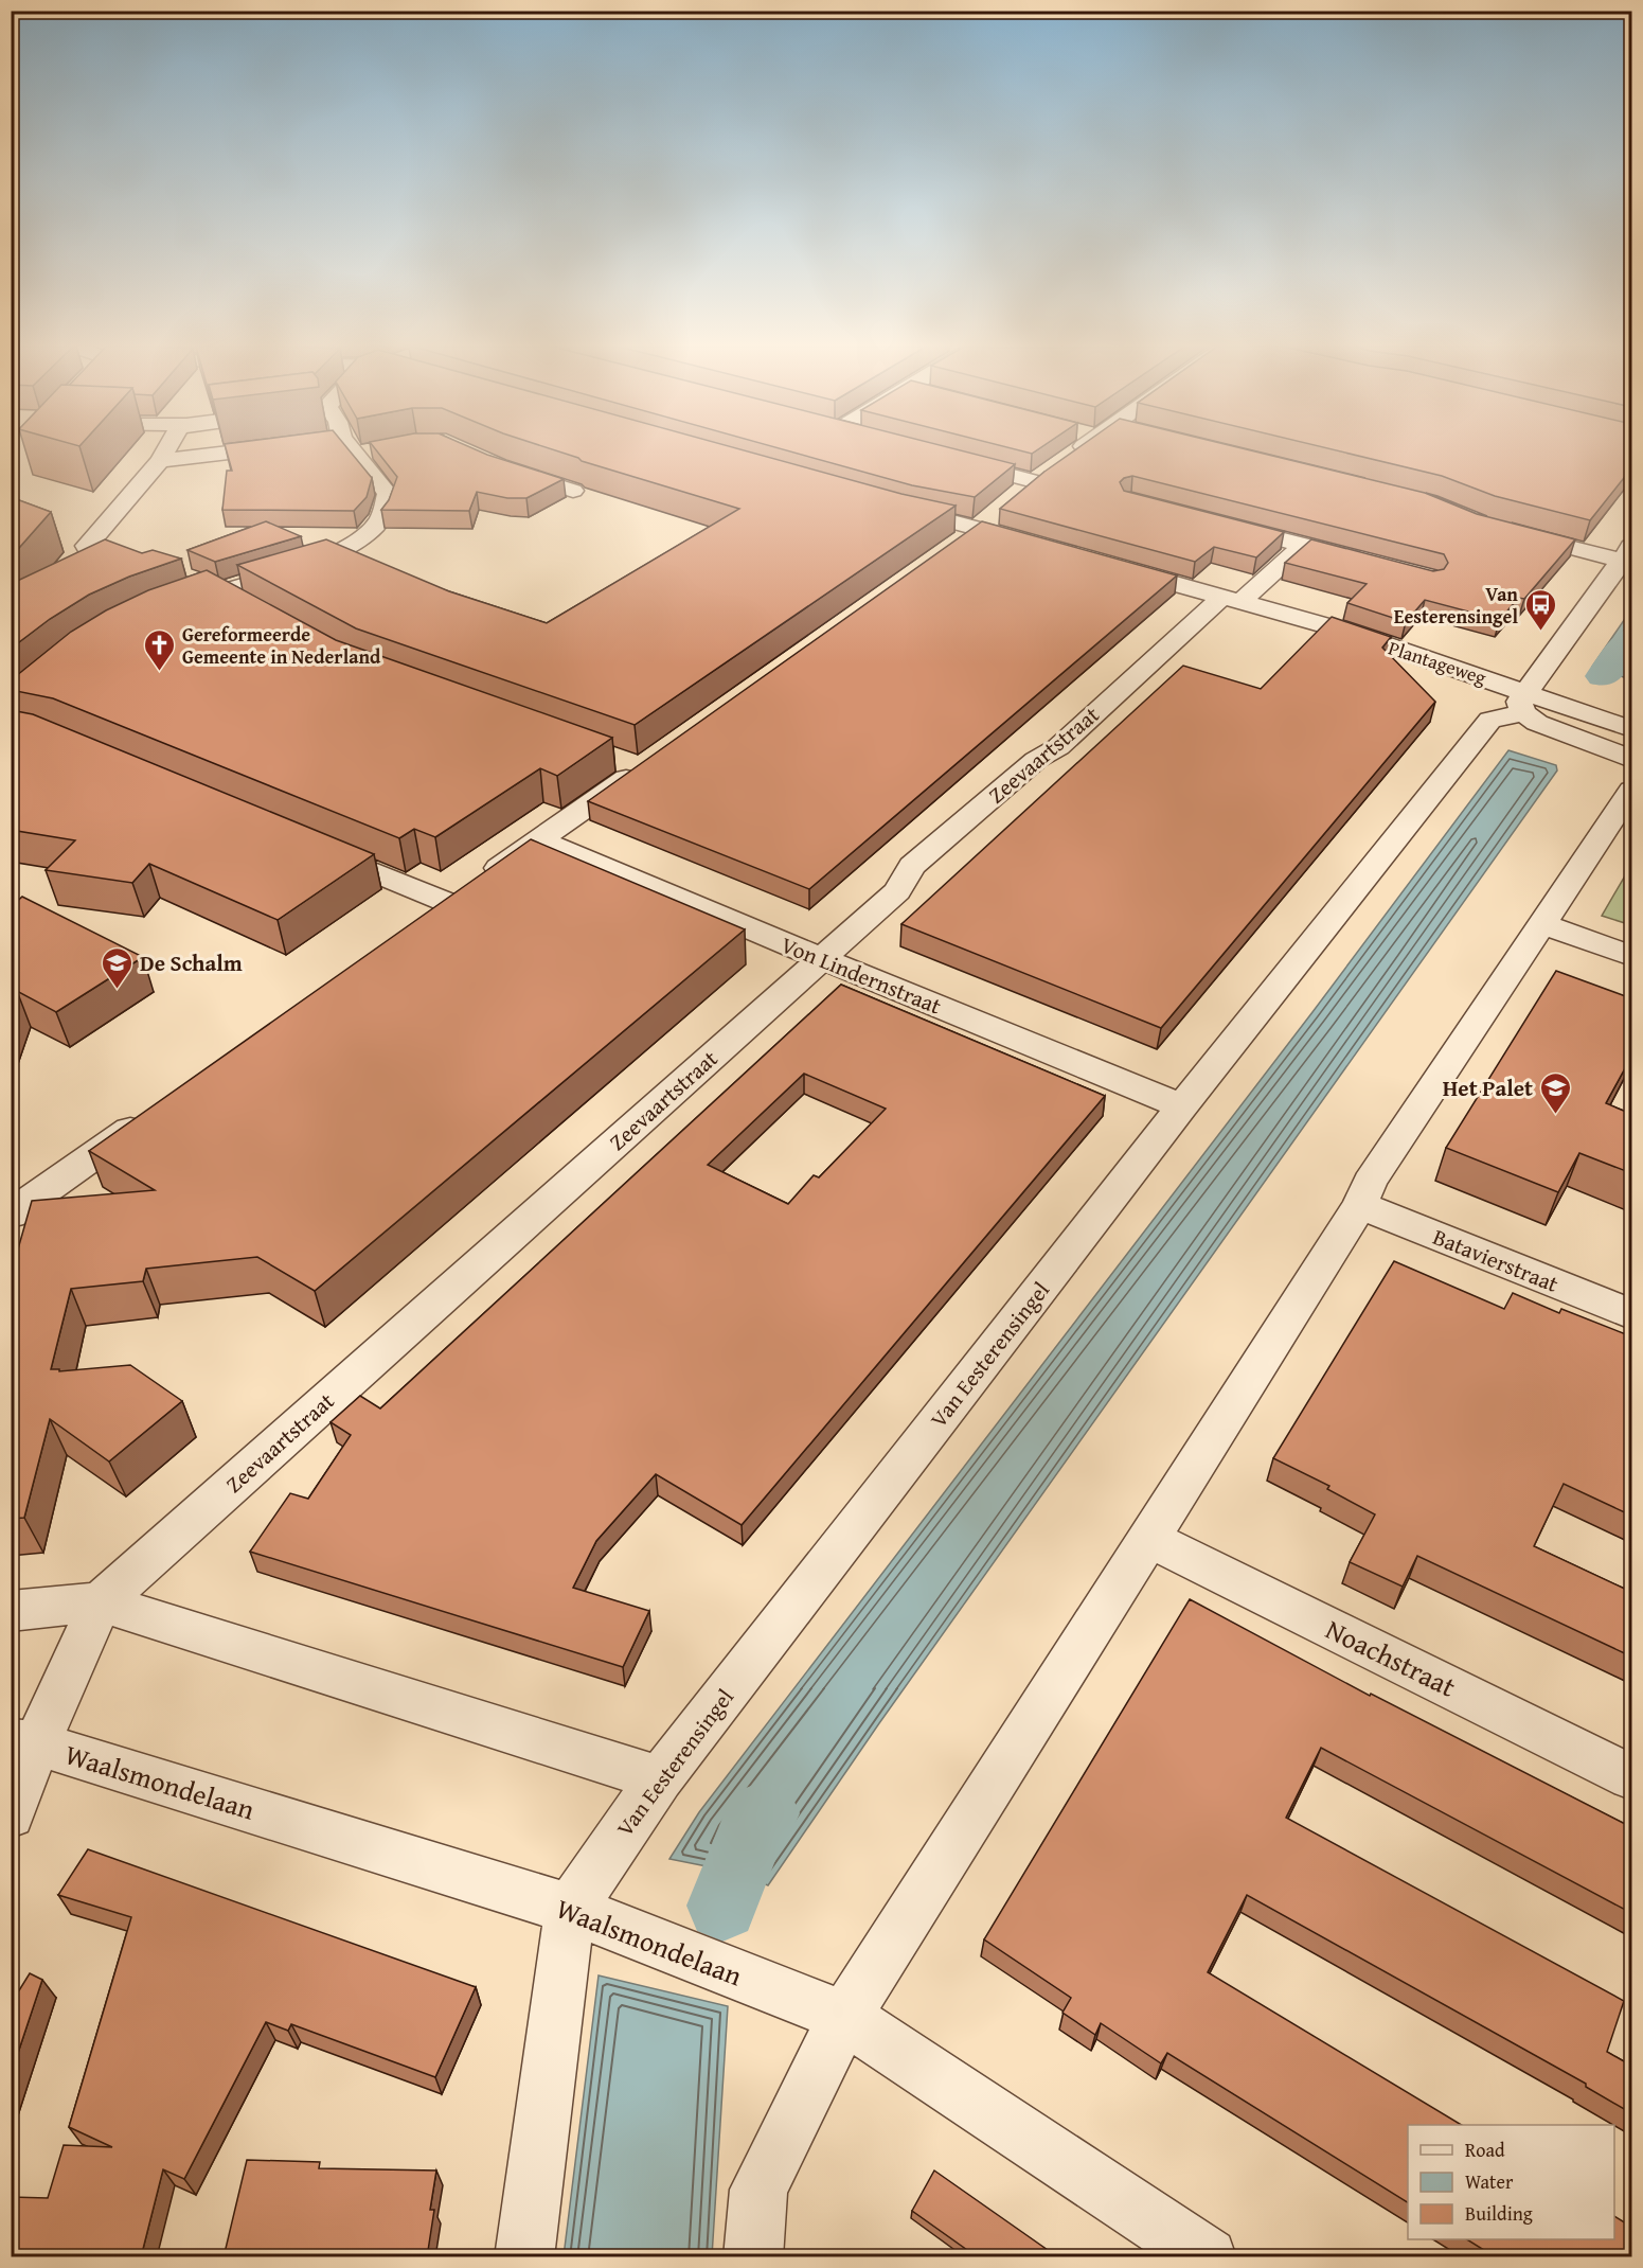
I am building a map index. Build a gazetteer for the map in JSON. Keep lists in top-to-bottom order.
{
  "streets": {
    "street": [
      "Plantageweg",
      "Zeevaartstraat",
      "Von Lindernstraat",
      "Batavierstraat",
      "Van Eesterensingel",
      "Noachstraat",
      "Waalsmondelaan"
    ]
  },
  "crossings": [
    ["Plantageweg", "Zeevaartstraat"],
    ["Plantageweg", "Van Eesterensingel"],
    ["Zeevaartstraat", "Von Lindernstraat"],
    ["Zeevaartstraat", "Waalsmondelaan"],
    ["Von Lindernstraat", "Van Eesterensingel"],
    ["Van Eesterensingel", "Waalsmondelaan"]
  ],
  "places": {
    "bus stop": ["Van Eesterensingel"],
    "church": ["Gereformeerde Gemeente in Nederland"],
    "school or university": ["De Schalm", "Het Palet"]
  },
  "legend": ["Road", "Water", "Building"]
}
